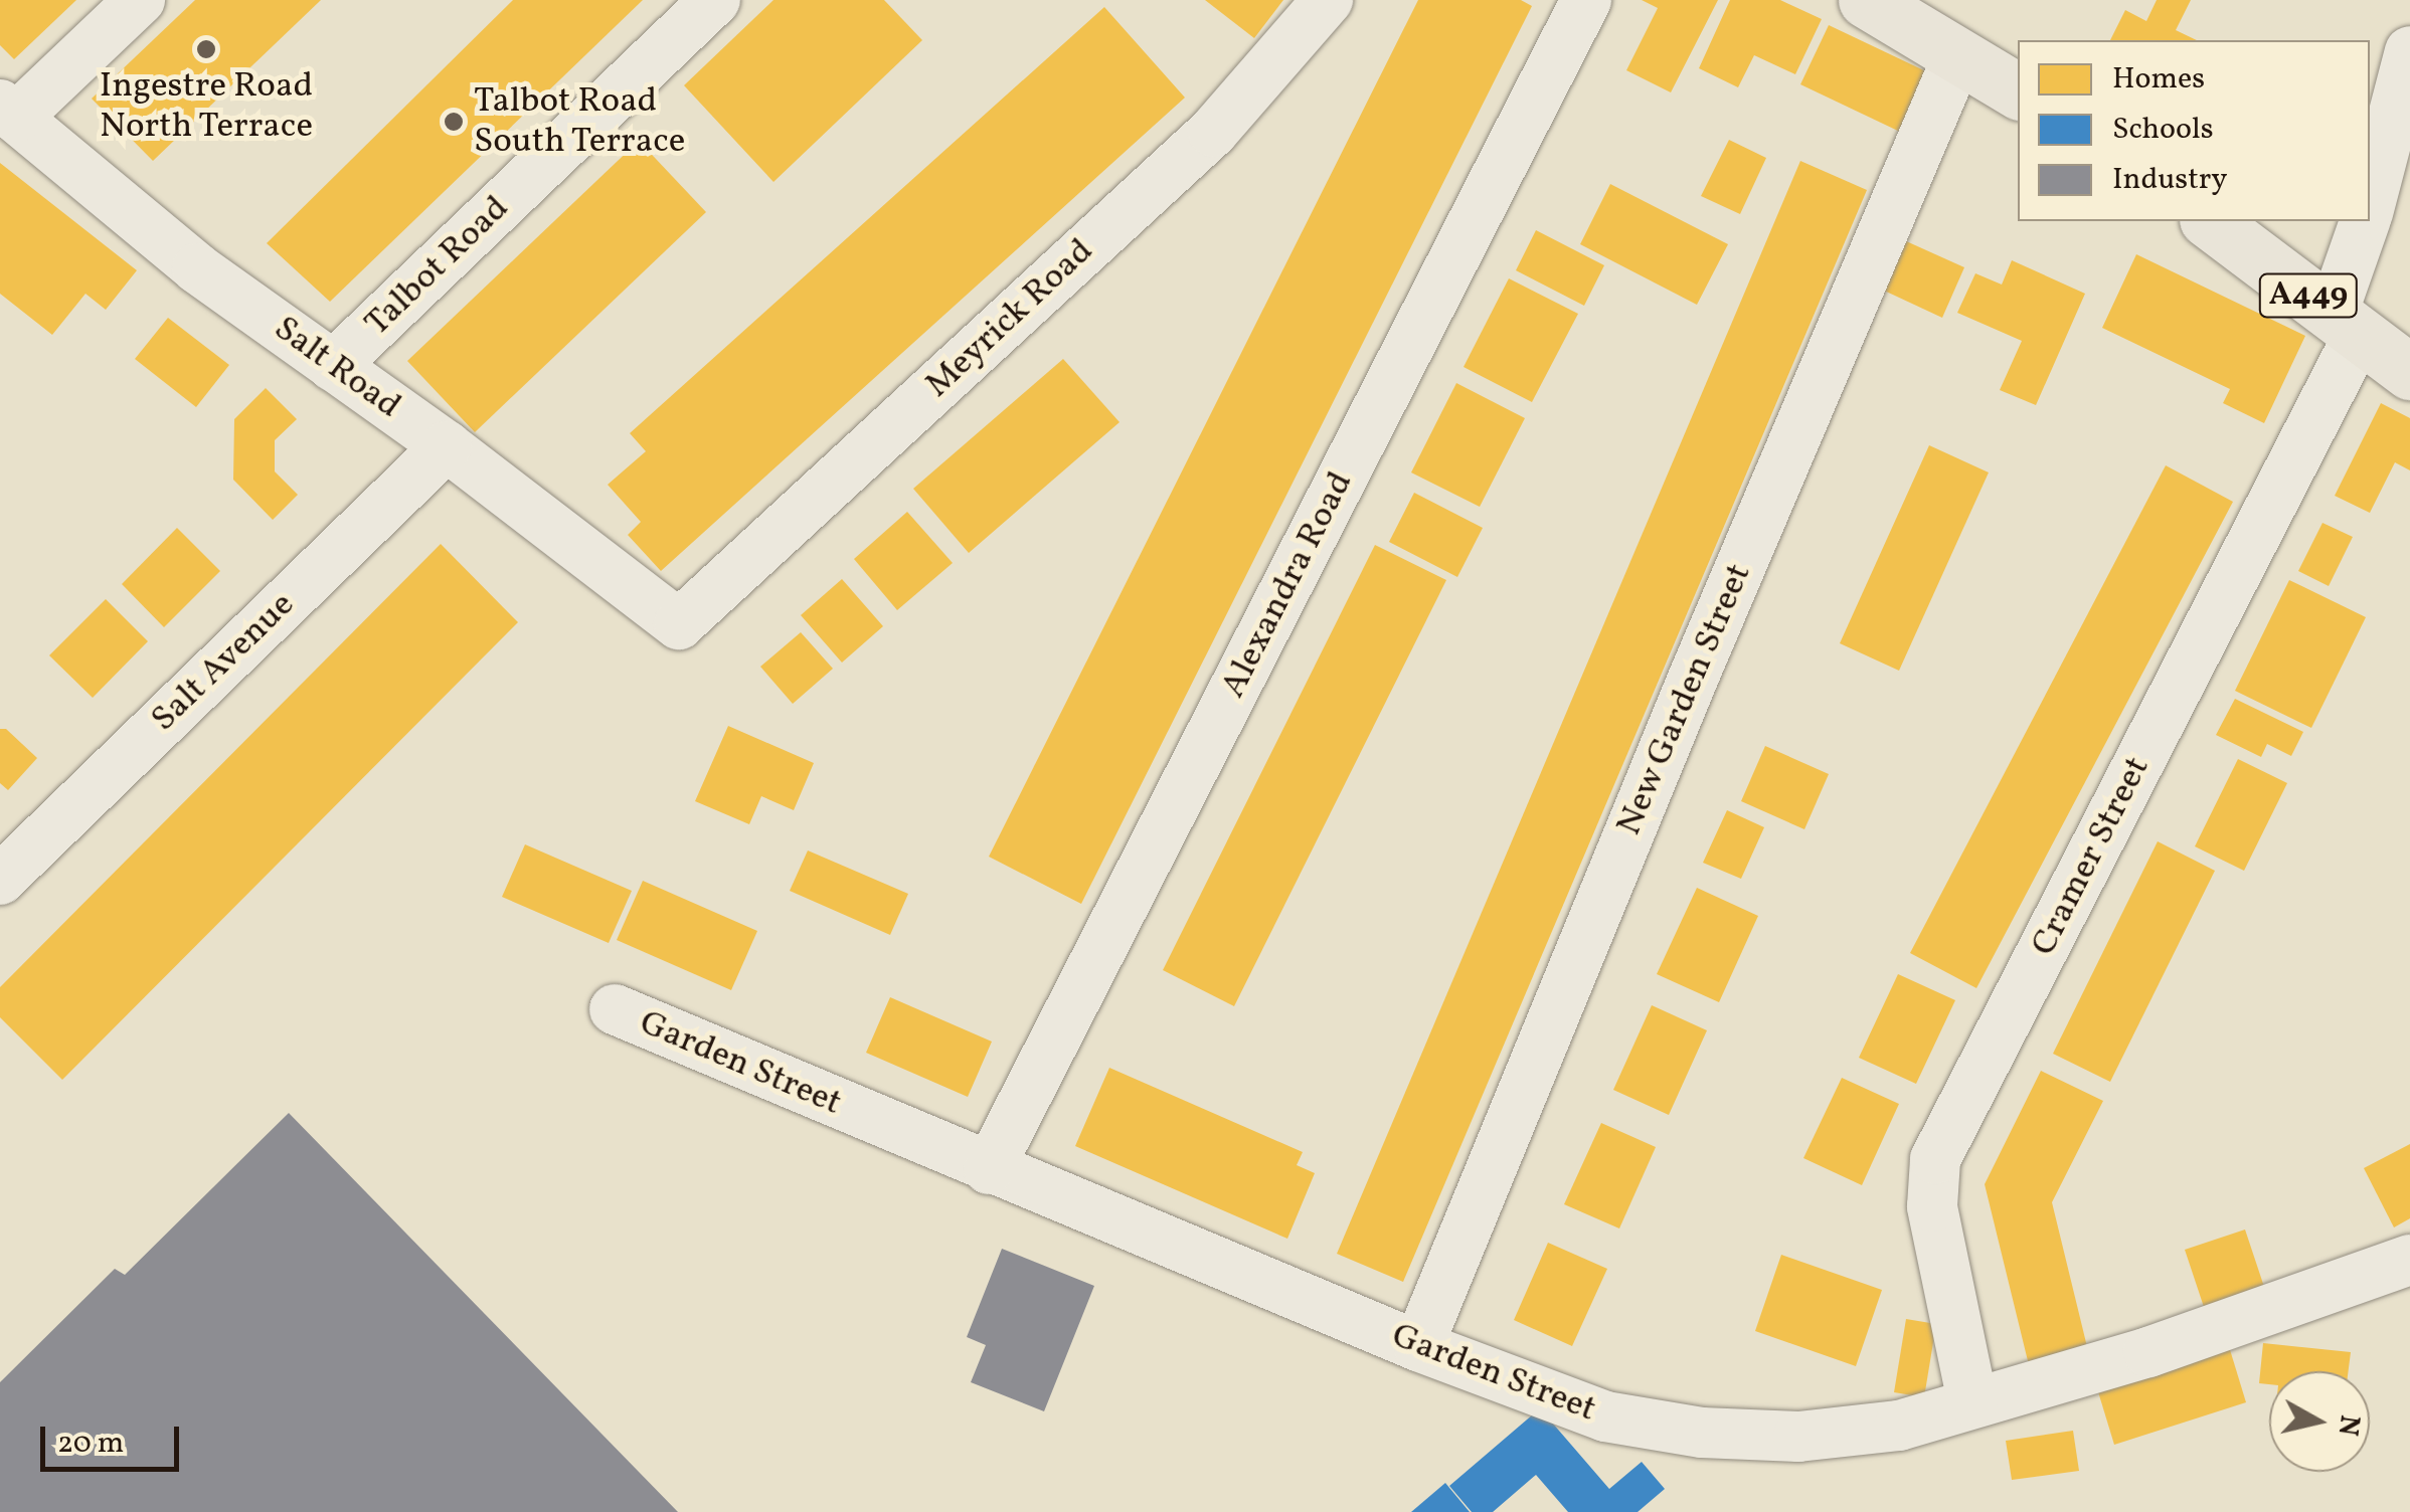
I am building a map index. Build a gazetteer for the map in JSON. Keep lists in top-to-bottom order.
{
  "streets": {
    "highway": ["A449"],
    "street": [
      "Talbot Road",
      "Meyrick Road",
      "Salt Road",
      "Alexandra Road",
      "Salt Avenue",
      "New Garden Street",
      "Cramer Street",
      "Garden Street"
    ]
  },
  "crossings": [
    ["Talbot Road", "Salt Road"],
    ["A449", "Cramer Street"],
    ["Meyrick Road", "Salt Road"],
    ["Salt Road", "Salt Avenue"],
    ["Alexandra Road", "Garden Street"],
    ["New Garden Street", "Garden Street"],
    ["Cramer Street", "Garden Street"]
  ],
  "places": ["Ingestre Road North Terrace", "Talbot Road South Terrace"],
  "legend": ["Homes", "Schools", "Industry"],
  "scale_bar": "20 m",
  "north": "right"
}
